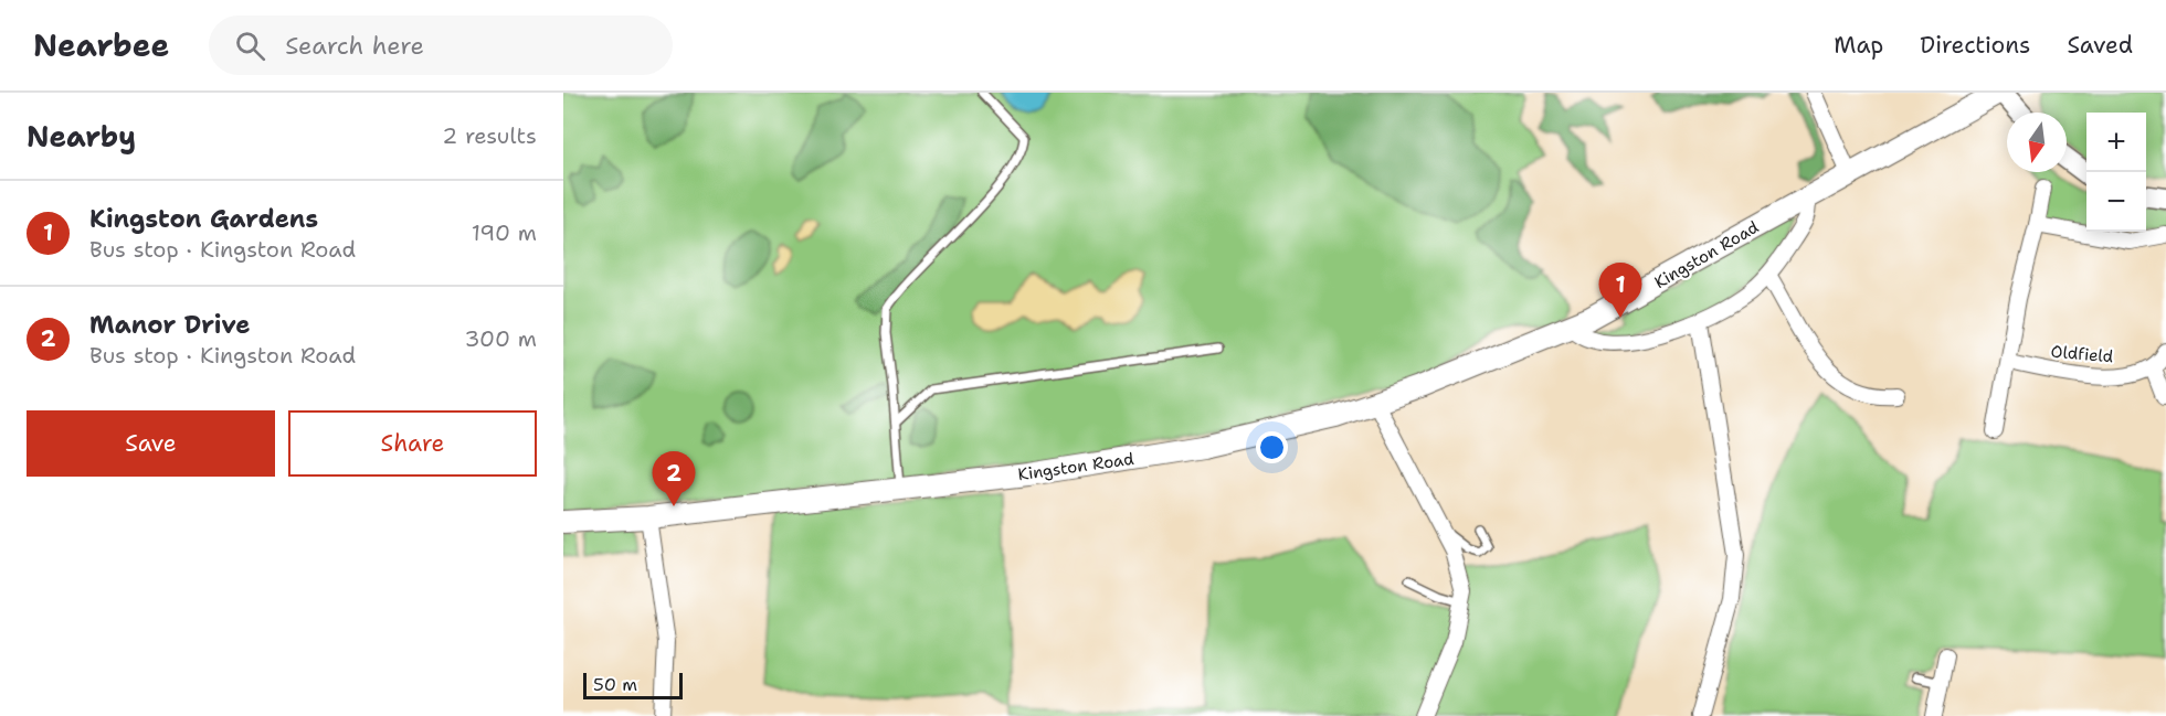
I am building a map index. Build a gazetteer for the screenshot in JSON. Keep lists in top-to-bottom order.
{
  "streets": {
    "main road": ["Kingston Road"],
    "street": ["Oldfield"]
  },
  "scale_bar": "50 m",
  "north": "bottom",
  "page": {
    "header": "Nearbee",
    "search": "Search here",
    "nav": ["Map", "Directions", "Saved"],
    "heading": ["Nearby", "2 results"],
    "map_buttons": ["+", "−"],
    "list": [
      {
        "mark": "1",
        "name": "Kingston Gardens",
        "note": "Bus stop · Kingston Road",
        "value": "190 m"
      },
      {
        "mark": "2",
        "name": "Manor Drive",
        "note": "Bus stop · Kingston Road",
        "value": "300 m"
      }
    ],
    "pins": ["1", "2"],
    "buttons": ["Save", "Share"],
    "scale": "50 m"
  }
}
